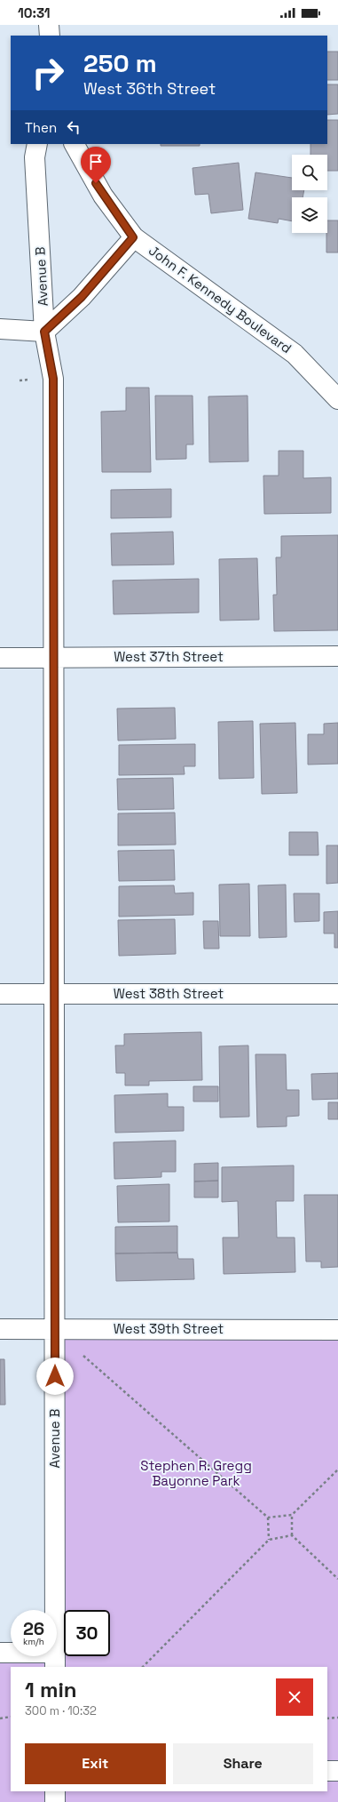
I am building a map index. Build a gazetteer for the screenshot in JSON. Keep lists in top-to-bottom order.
{
  "streets": {
    "street": [
      "Avenue B",
      "John F. Kennedy Boulevard",
      "West 37th Street",
      "West 38th Street",
      "West 39th Street"
    ]
  },
  "crossings": [
    ["Avenue B", "West 37th Street"],
    ["Avenue B", "West 38th Street"],
    ["Avenue B", "West 39th Street"]
  ],
  "parks": ["Stephen R. Gregg Bayonne Park"],
  "page": {
    "status": "10:31",
    "turn": ["250 m", "West 36th Street"],
    "then": "Then",
    "speed": "26 km/h",
    "limit": "30",
    "heading": ["1 min", "300 m · 10:32"],
    "buttons": ["Exit", "Share"]
  }
}
